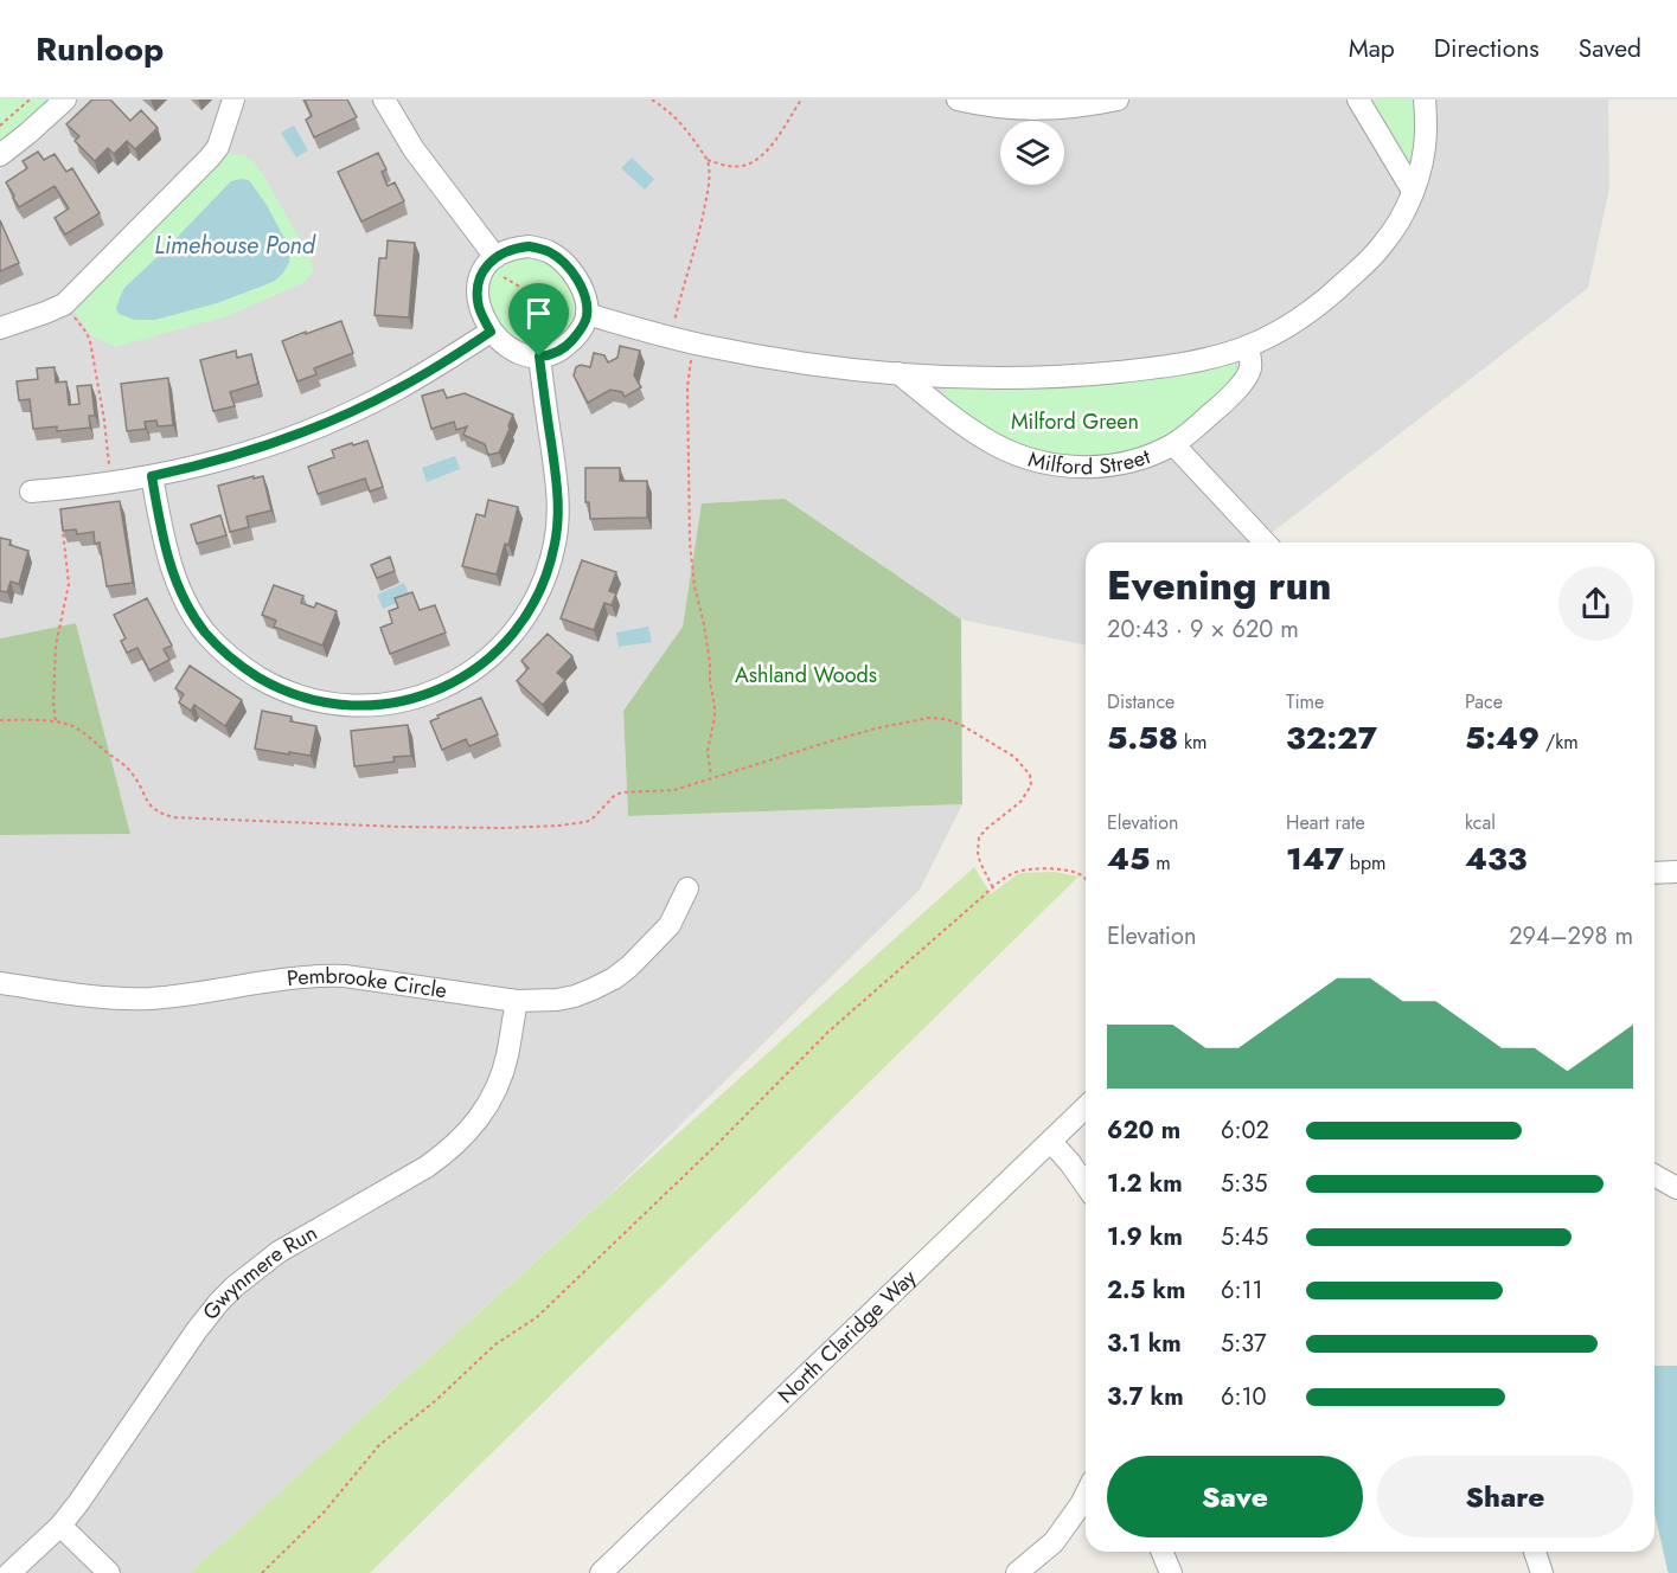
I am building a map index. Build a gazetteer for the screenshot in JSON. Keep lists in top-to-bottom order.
{
  "streets": {
    "street": [
      "Milford Street",
      "Pembrooke Circle",
      "Gwynmere Run",
      "North Claridge Way"
    ]
  },
  "crossings": [
    ["Pembrooke Circle", "Gwynmere Run"]
  ],
  "water": ["Limehouse Pond"],
  "parks": ["Milford Green", "Ashland Woods"],
  "page": {
    "header": "Runloop",
    "nav": ["Map", "Directions", "Saved"],
    "heading": ["Evening run", "20:43 · 9 × 620 m"],
    "stats": [
      ["Distance", "5.58 km"],
      ["Time", "32:27"],
      ["Pace", "5:49 /km"],
      ["Elevation", "45 m"],
      ["Heart rate", "147 bpm"],
      ["kcal", "433"]
    ],
    "chart": ["Elevation", "294–298 m"],
    "list": [
      {
        "name": "620 m",
        "note": "6:02"
      },
      {
        "name": "1.2 km",
        "note": "5:35"
      },
      {
        "name": "1.9 km",
        "note": "5:45"
      },
      {
        "name": "2.5 km",
        "note": "6:11"
      },
      {
        "name": "3.1 km",
        "note": "5:37"
      },
      {
        "name": "3.7 km",
        "note": "6:10"
      }
    ],
    "buttons": ["Save", "Share"]
  }
}
